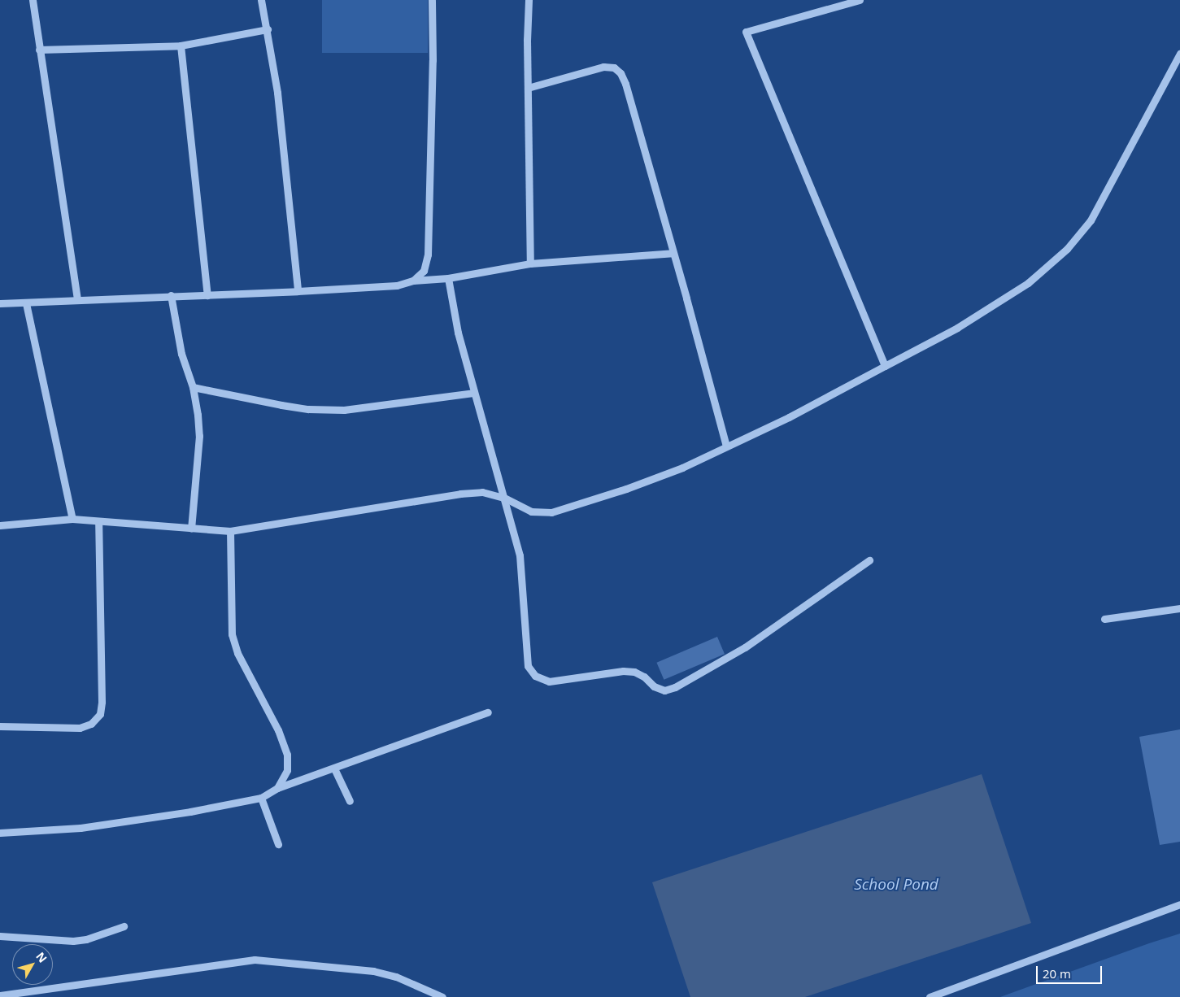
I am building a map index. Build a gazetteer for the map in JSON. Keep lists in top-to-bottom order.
{
  "water": ["School Pond"],
  "scale_bar": "20 m",
  "north": "top right"
}
